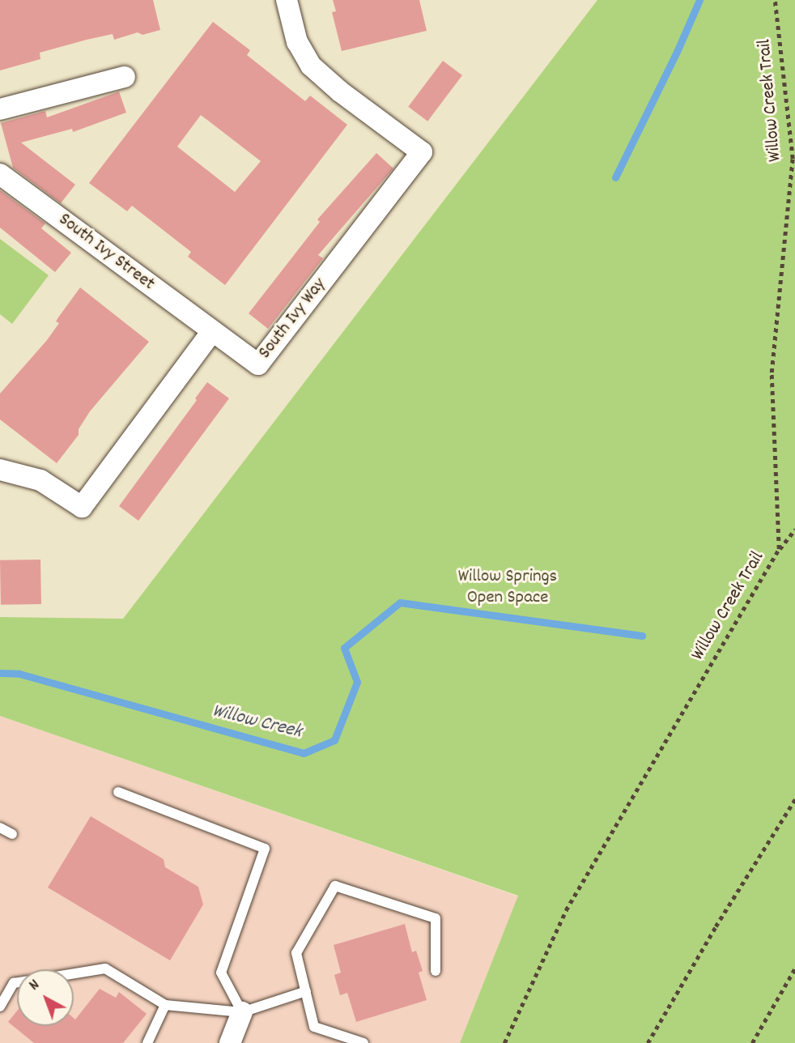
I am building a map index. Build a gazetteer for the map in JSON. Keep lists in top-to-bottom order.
{
  "streets": {
    "street": ["South Ivy Street", "South Ivy Way"],
    "path": ["Willow Creek Trail"]
  },
  "crossings": [
    ["South Ivy Street", "South Ivy Way"]
  ],
  "water": ["Willow Creek"],
  "parks": ["Willow Springs Open Space"],
  "north": "top left"
}
